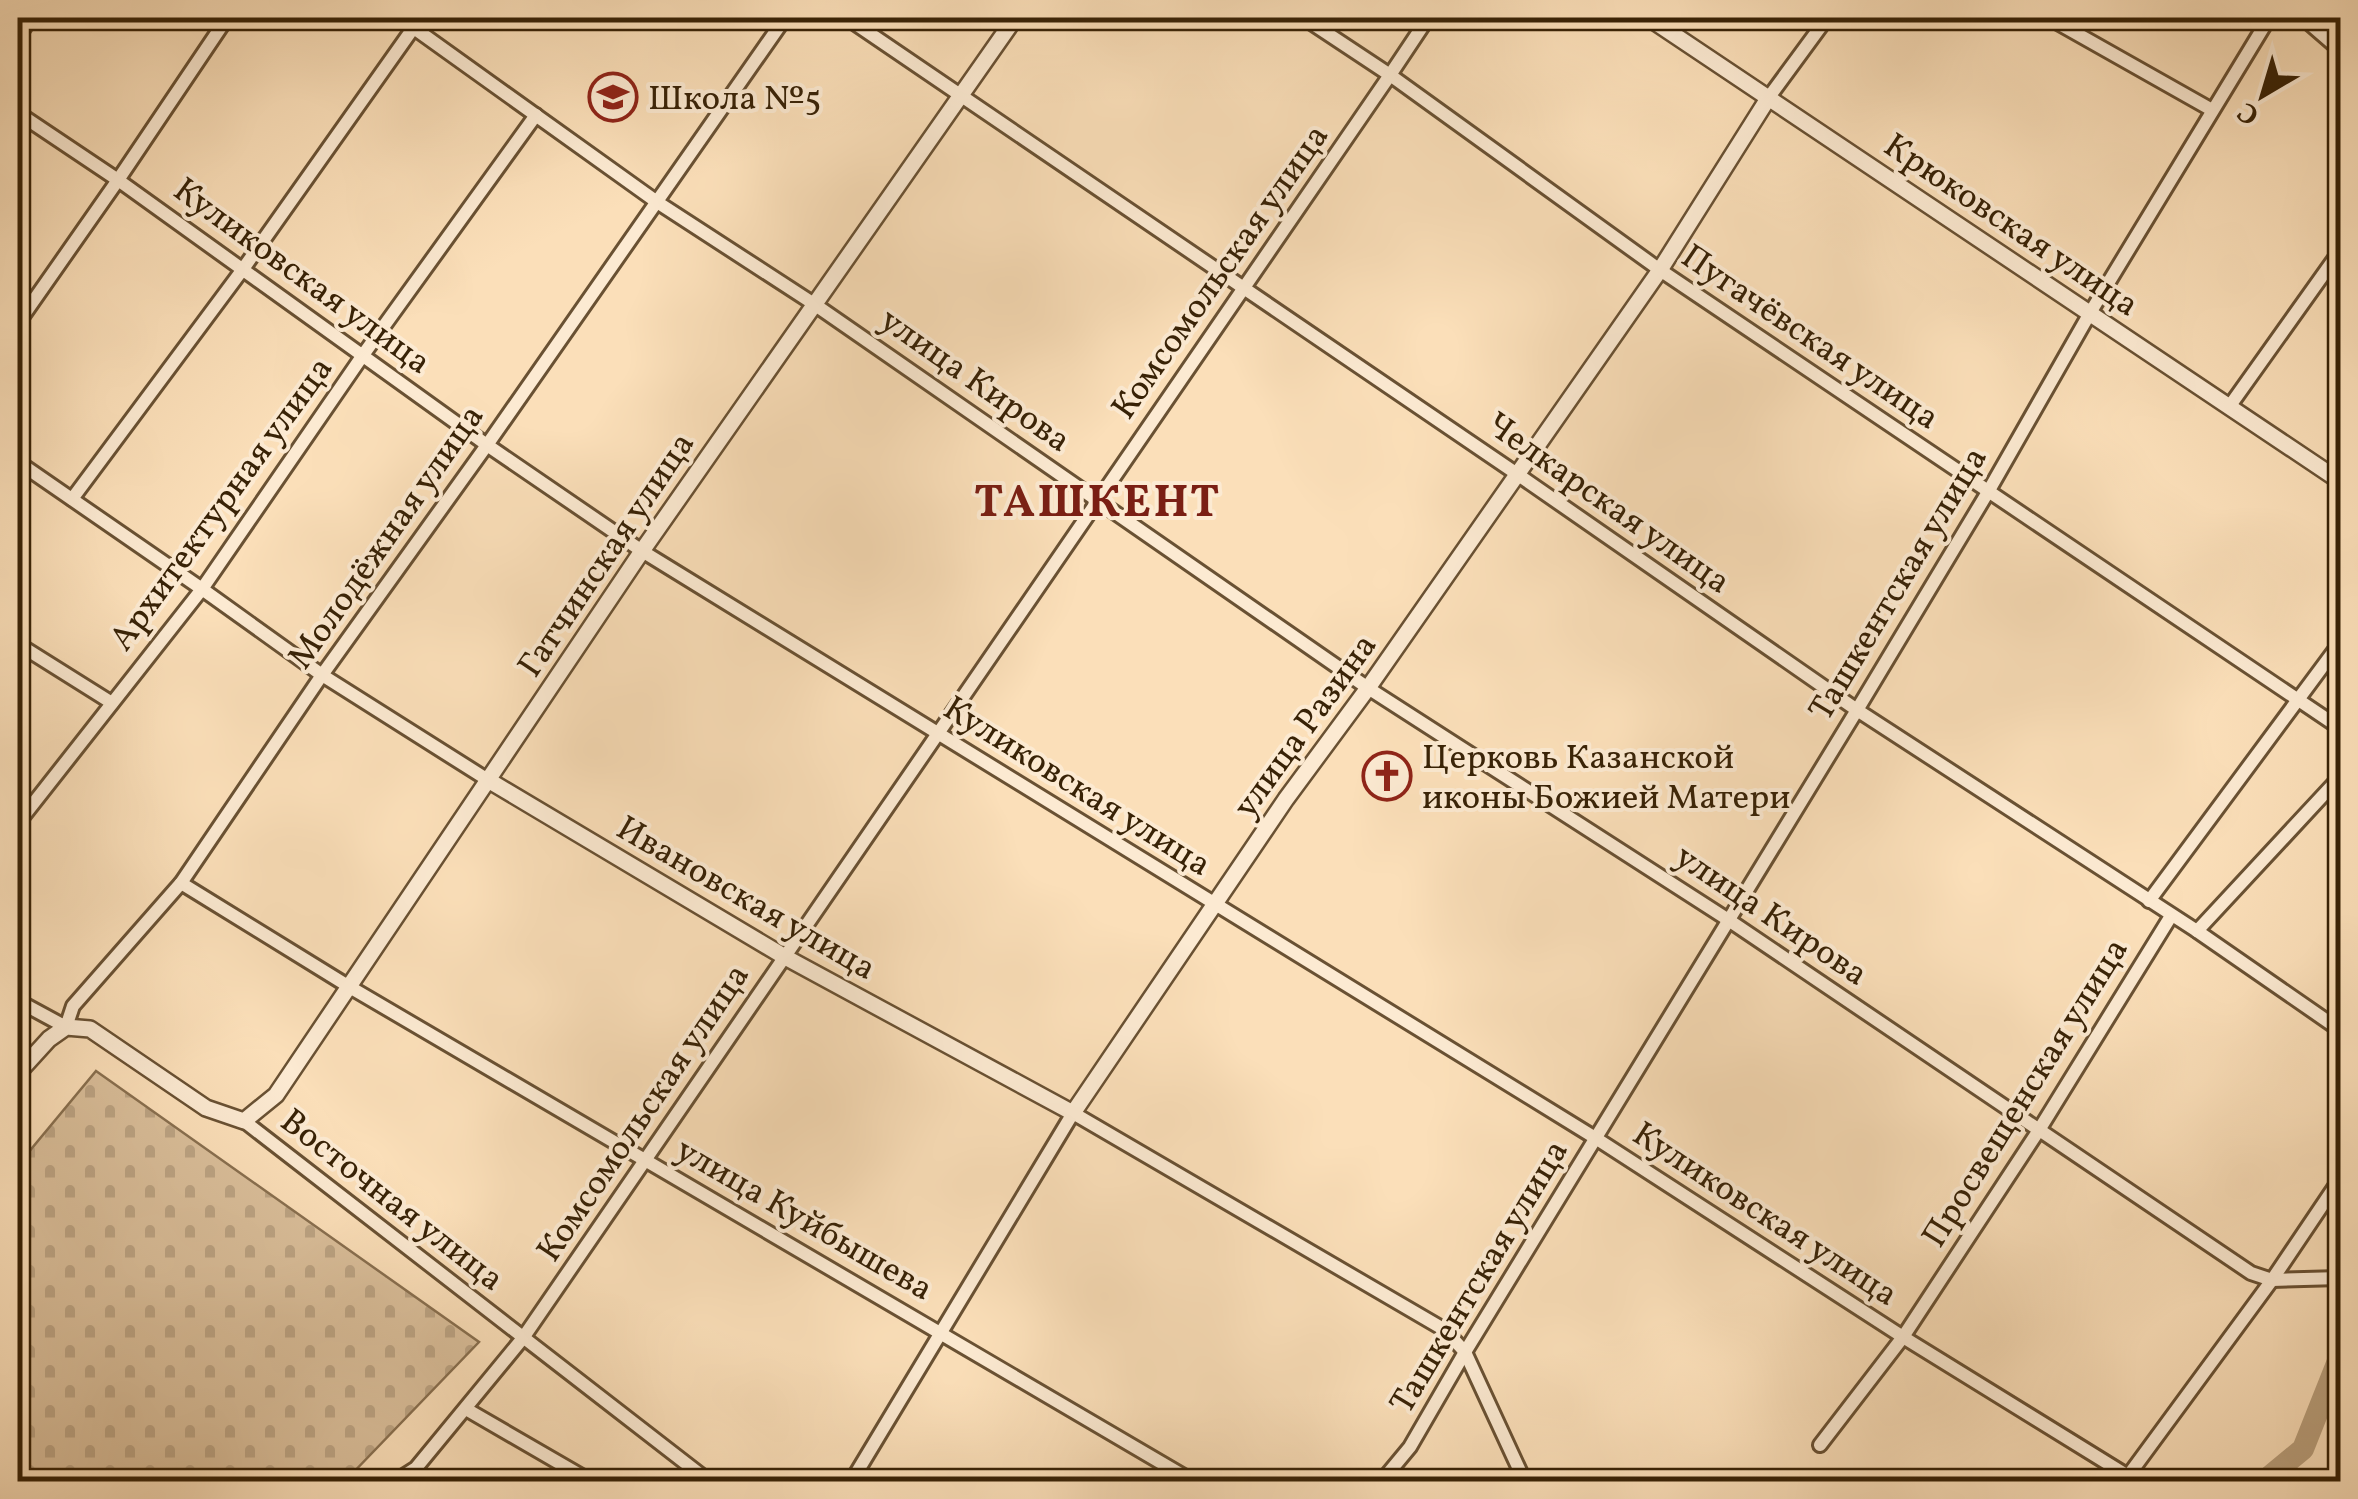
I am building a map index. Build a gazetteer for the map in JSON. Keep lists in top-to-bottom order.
{
  "streets": {
    "street": [
      "Крюковская улица",
      "Комсомольская улица",
      "Куликовская улица",
      "Пугачёвская улица",
      "улица Кирова",
      "Челкарская улица",
      "Архитектурная улица",
      "Молодёжная улица",
      "Гатчинская улица",
      "Ташкентская улица",
      "улица Разина",
      "Ивановская улица",
      "Просвещенская улица",
      "Восточная улица",
      "улица Куйбышева"
    ]
  },
  "crossings": [
    ["Крюковская улица", "Ташкентская улица"],
    ["Крюковская улица", "улица Разина"],
    ["Комсомольская улица", "Куликовская улица"],
    ["Комсомольская улица", "Пугачёвская улица"],
    ["Комсомольская улица", "улица Кирова"],
    ["Комсомольская улица", "Челкарская улица"],
    ["Комсомольская улица", "Ивановская улица"],
    ["Комсомольская улица", "Восточная улица"],
    ["Комсомольская улица", "улица Куйбышева"],
    ["Куликовская улица", "улица Кирова"],
    ["Куликовская улица", "Архитектурная улица"],
    ["Куликовская улица", "Молодёжная улица"],
    ["Куликовская улица", "Гатчинская улица"],
    ["Куликовская улица", "Ташкентская улица"],
    ["Куликовская улица", "улица Разина"],
    ["Куликовская улица", "Просвещенская улица"],
    ["Пугачёвская улица", "Ташкентская улица"],
    ["Пугачёвская улица", "улица Разина"],
    ["Пугачёвская улица", "Просвещенская улица"],
    ["улица Кирова", "Архитектурная улица"],
    ["улица Кирова", "Молодёжная улица"],
    ["улица Кирова", "Гатчинская улица"],
    ["улица Кирова", "Ташкентская улица"],
    ["улица Кирова", "улица Разина"],
    ["улица Кирова", "Просвещенская улица"],
    ["Челкарская улица", "Гатчинская улица"],
    ["Челкарская улица", "Ташкентская улица"],
    ["Челкарская улица", "улица Разина"],
    ["Челкарская улица", "Просвещенская улица"],
    ["Архитектурная улица", "Ивановская улица"],
    ["Молодёжная улица", "Ивановская улица"],
    ["Молодёжная улица", "Восточная улица"],
    ["Молодёжная улица", "улица Куйбышева"],
    ["Гатчинская улица", "Ивановская улица"],
    ["Гатчинская улица", "Восточная улица"],
    ["Гатчинская улица", "улица Куйбышева"],
    ["Ташкентская улица", "Ивановская улица"],
    ["улица Разина", "Ивановская улица"],
    ["улица Разина", "улица Куйбышева"]
  ],
  "districts": ["ТАШКЕНТ"],
  "places": {
    "school or university": ["Школа №5"],
    "church": ["Церковь Казанской иконы Божией Матери"]
  },
  "north": "bottom left"
}
